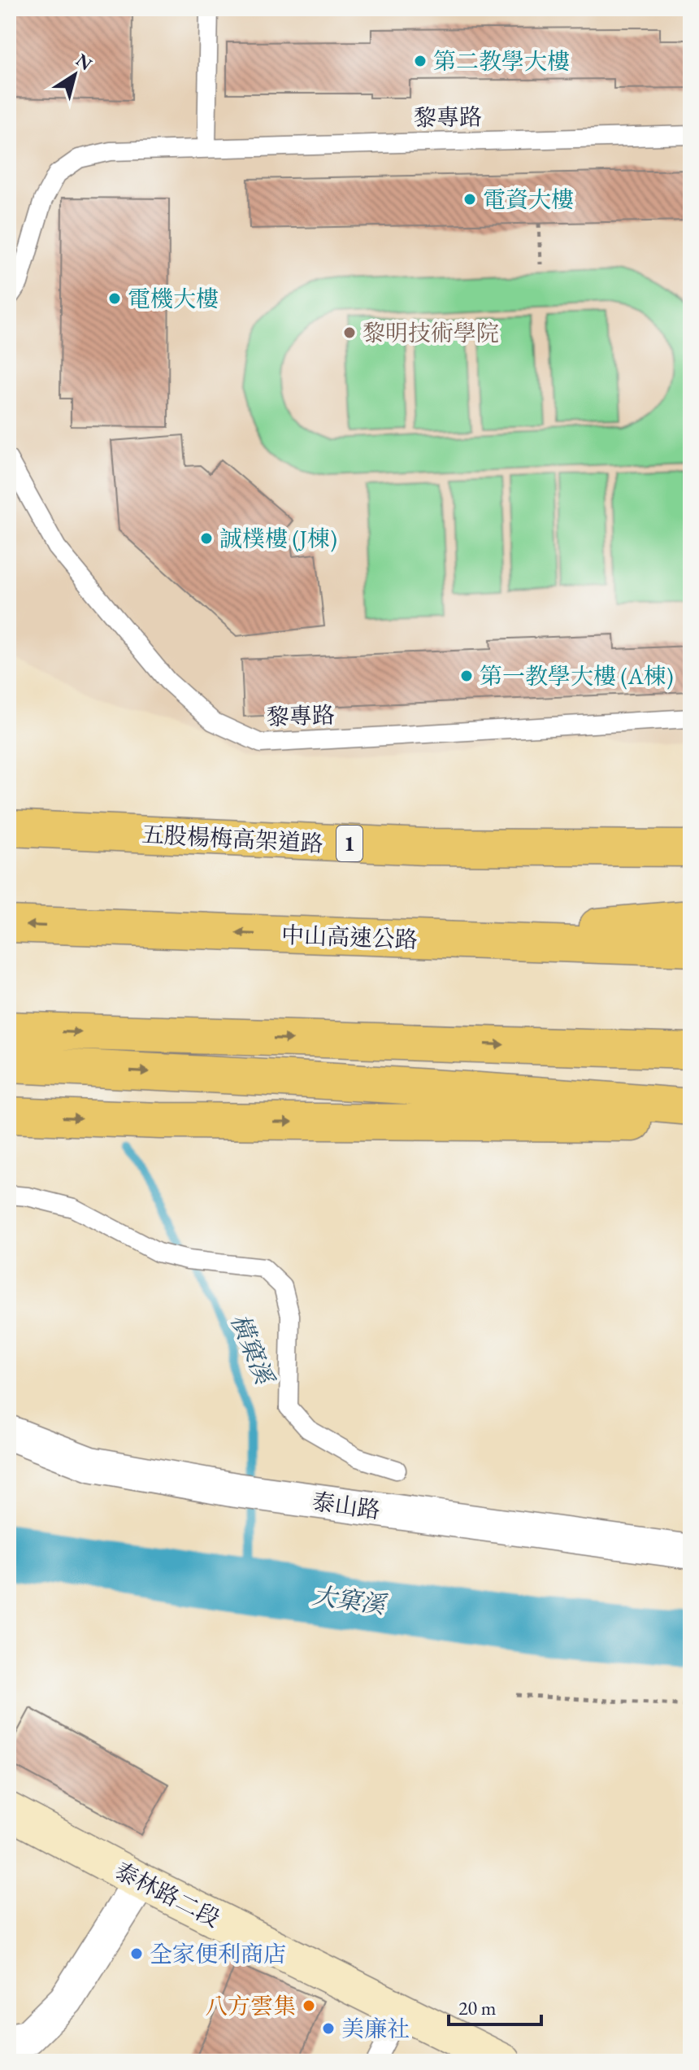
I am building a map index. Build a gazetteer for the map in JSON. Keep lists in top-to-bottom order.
{
  "streets": {
    "highway": ["五股楊梅高架道路", "1", "中山高速公路"],
    "main road": ["泰林路二段"],
    "street": ["泰山路"],
    "lane": ["黎專路"]
  },
  "water": ["橫窠溪", "大窠溪"],
  "places": [
    "第二教學大樓",
    "電資大樓",
    "電機大樓",
    "黎明技術學院",
    "誠樸樓 (J棟)",
    "第一教學大樓 (A棟)",
    "全家便利商店",
    "八方雲集",
    "美廉社"
  ],
  "scale_bar": "20 m",
  "north": "top right"
}
